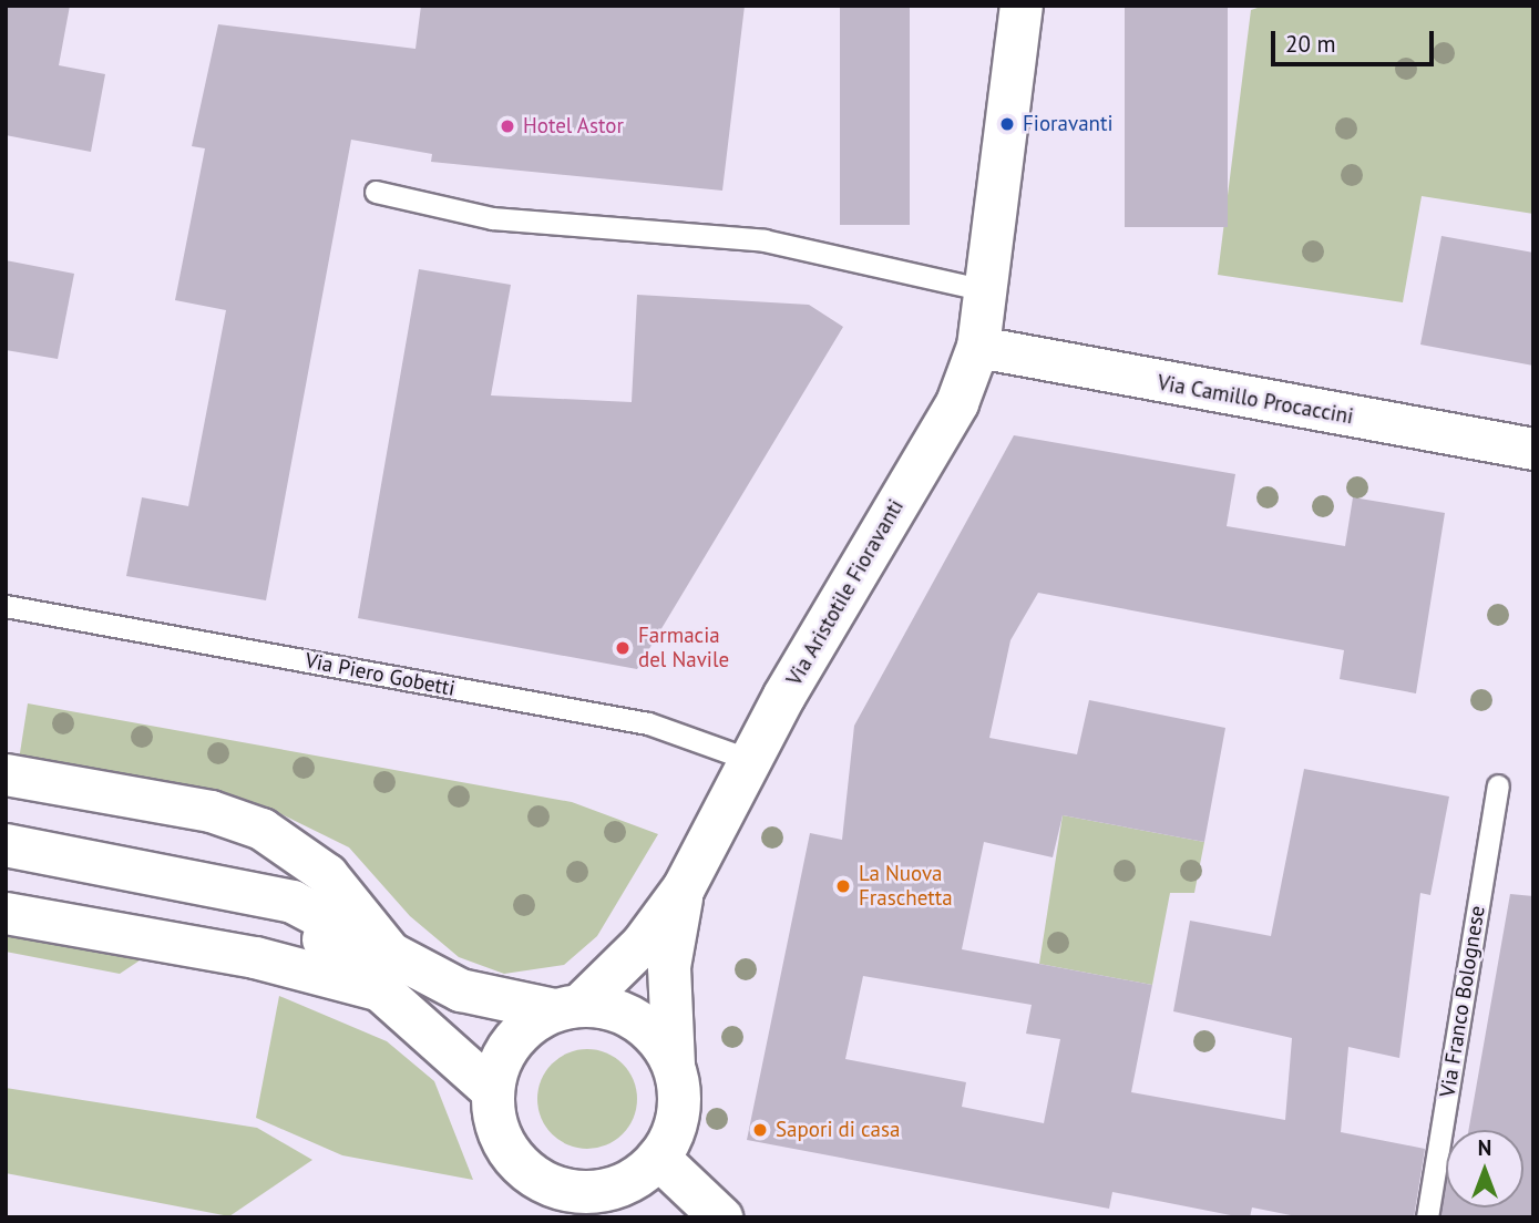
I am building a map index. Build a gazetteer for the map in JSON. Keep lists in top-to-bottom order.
{
  "streets": {
    "street": ["Via Camillo Procaccini", "Via Aristotile Fioravanti"],
    "lane": ["Via Piero Gobetti", "Via Franco Bolognese"]
  },
  "crossings": [
    ["Via Camillo Procaccini", "Via Aristotile Fioravanti"],
    ["Via Aristotile Fioravanti", "Via Piero Gobetti"]
  ],
  "places": [
    "Fioravanti",
    "Hotel Astor",
    "Farmacia del Navile",
    "La Nuova Fraschetta",
    "Sapori di casa"
  ],
  "scale_bar": "20 m",
  "north": "top"
}
